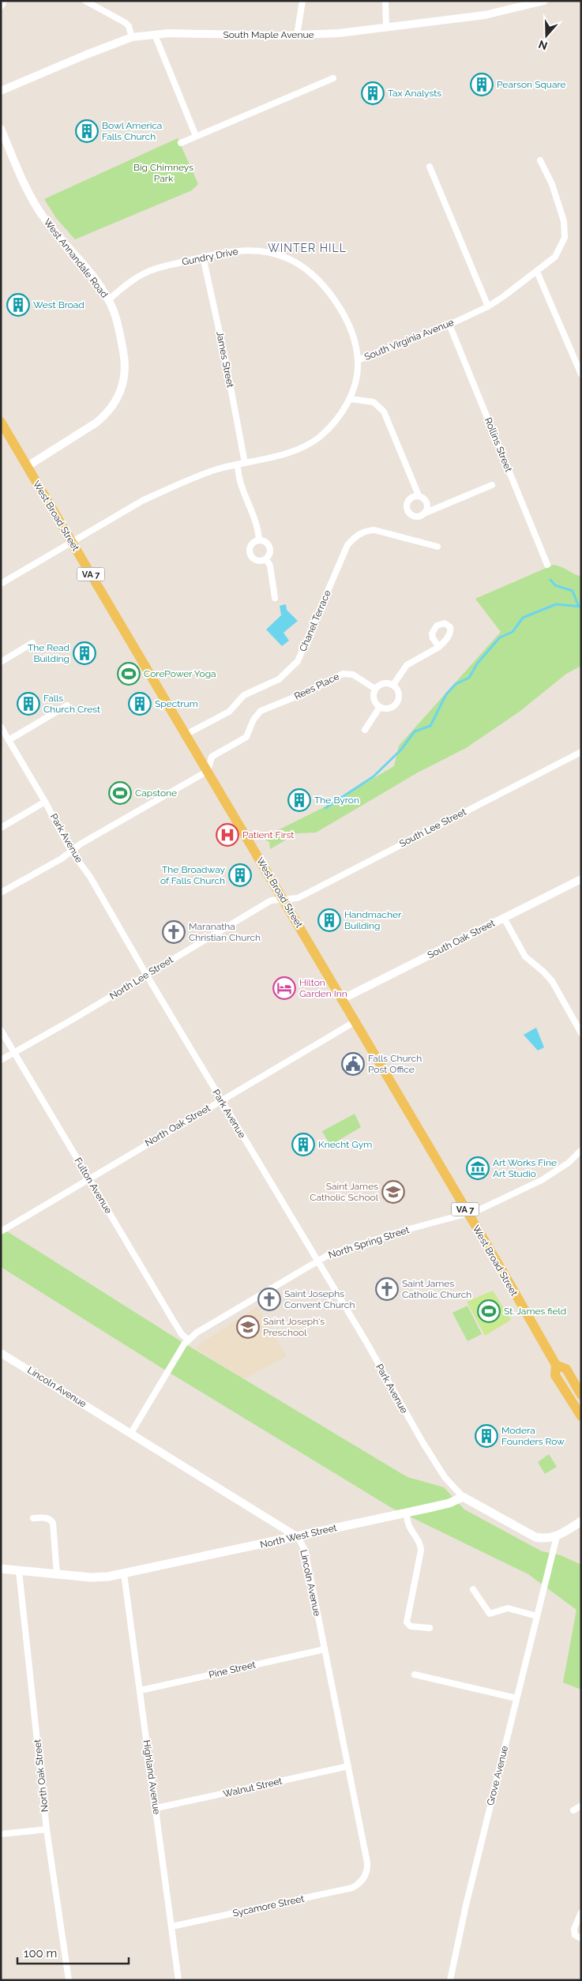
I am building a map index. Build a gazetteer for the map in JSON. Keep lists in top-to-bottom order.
{
  "streets": {
    "main road": ["West Broad Street", "VA 7", "North West Street"],
    "street": [
      "South Maple Avenue",
      "Gundry Drive",
      "West Annandale Road",
      "South Virginia Avenue",
      "James Street",
      "Rollins Street",
      "Chanel Terrace",
      "Rees Place",
      "South Lee Street",
      "Park Avenue",
      "South Oak Street",
      "North Lee Street",
      "North Oak Street",
      "Fulton Avenue",
      "North Spring Street",
      "Lincoln Avenue",
      "Pine Street",
      "Grove Avenue",
      "Highland Avenue",
      "Walnut Street",
      "Sycamore Street"
    ]
  },
  "crossings": [
    ["Gundry Drive", "West Annandale Road"],
    ["Gundry Drive", "South Virginia Avenue"],
    ["Gundry Drive", "James Street"],
    ["West Annandale Road", "West Broad Street"],
    ["South Virginia Avenue", "James Street"],
    ["South Virginia Avenue", "Rollins Street"],
    ["South Virginia Avenue", "West Broad Street"],
    ["West Broad Street", "Chanel Terrace"],
    ["West Broad Street", "Rees Place"],
    ["West Broad Street", "South Lee Street"],
    ["West Broad Street", "South Oak Street"],
    ["West Broad Street", "North Lee Street"],
    ["West Broad Street", "North Oak Street"],
    ["West Broad Street", "North Spring Street"],
    ["South Lee Street", "North Lee Street"],
    ["Park Avenue", "North Lee Street"],
    ["Park Avenue", "North Oak Street"],
    ["Park Avenue", "North Spring Street"],
    ["Park Avenue", "North West Street"],
    ["North Lee Street", "Fulton Avenue"],
    ["North Oak Street", "Fulton Avenue"],
    ["North Oak Street", "North West Street"],
    ["Fulton Avenue", "North Spring Street"],
    ["North Spring Street", "Lincoln Avenue"],
    ["Lincoln Avenue", "North West Street"],
    ["Lincoln Avenue", "Pine Street"],
    ["Lincoln Avenue", "Walnut Street"],
    ["Lincoln Avenue", "Sycamore Street"],
    ["North West Street", "Highland Avenue"],
    ["Pine Street", "Highland Avenue"],
    ["Highland Avenue", "Walnut Street"],
    ["Highland Avenue", "Sycamore Street"]
  ],
  "districts": ["WINTER HILL"],
  "parks": ["Big Chimneys Park"],
  "places": {
    "building": [
      "Pearson Square",
      "Tax Analysts",
      "Bowl America Falls Church",
      "West Broad",
      "The Read Building",
      "Falls Church Crest",
      "Spectrum",
      "The Byron",
      "The Broadway of Falls Church",
      "Handmacher Building",
      "Knecht Gym",
      "Modera Founders Row"
    ],
    "sports": ["CorePower Yoga", "Capstone", "St. James field"],
    "hospital": ["Patient First"],
    "church": ["Maranatha Christian Church", "Saint James Catholic Church", "Saint Josephs Convent Church"],
    "hotel": ["Hilton Garden Inn"],
    "public building": ["Falls Church Post Office"],
    "museum": ["Art Works Fine Art Studio"],
    "school or university": ["Saint James Catholic School", "Saint Joseph's Preschool"]
  },
  "scale_bar": "100 m",
  "north": "bottom"
}
